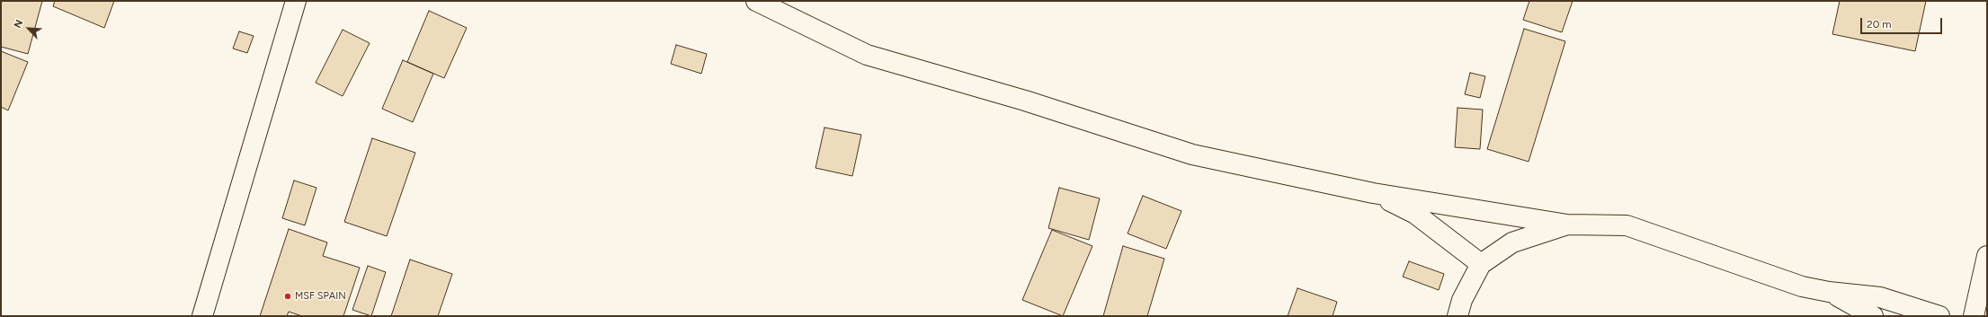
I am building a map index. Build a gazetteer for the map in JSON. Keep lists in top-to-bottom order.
{
  "places": ["MSF SPAIN"],
  "scale_bar": "20 m",
  "north": "top left"
}
